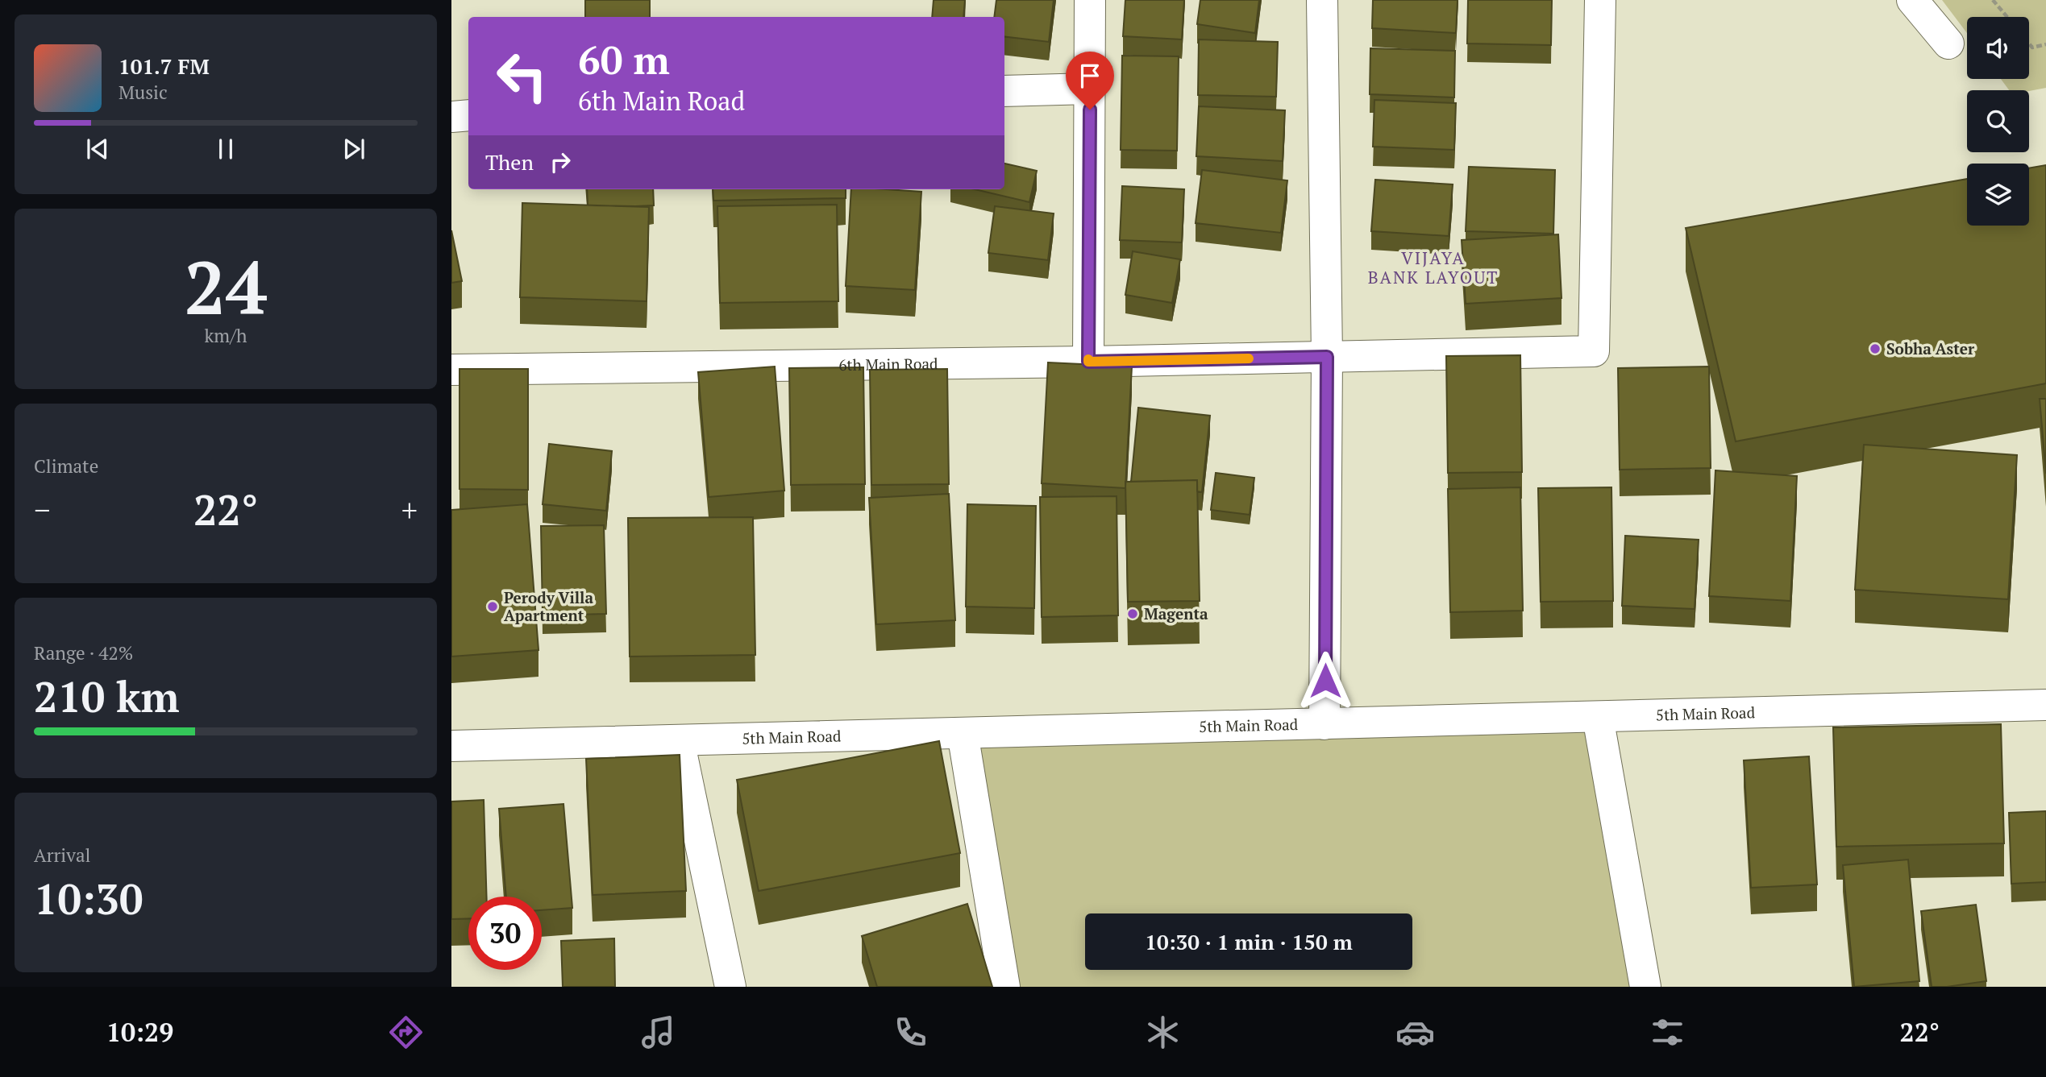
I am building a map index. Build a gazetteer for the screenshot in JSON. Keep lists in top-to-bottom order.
{
  "streets": {
    "street": ["6th Main Road", "5th Main Road"]
  },
  "districts": ["VIJAYA BANK LAYOUT"],
  "places": ["Sobha Aster", "Perody Villa Apartment", "Magenta"],
  "page": {
    "turn": ["60 m", "6th Main Road"],
    "song": ["101.7 FM", "Music"],
    "then": "Then",
    "tile": [
      ["24", "km/h"],
      "Climate",
      ["Range · 42%", "210 km"],
      ["Arrival", "10:30"]
    ],
    "heat": ["−", "22°", "+"],
    "limit": "30",
    "trip": "10:30 · 1 min · 150 m",
    "tabs": ["10:29", "22°"]
  }
}
